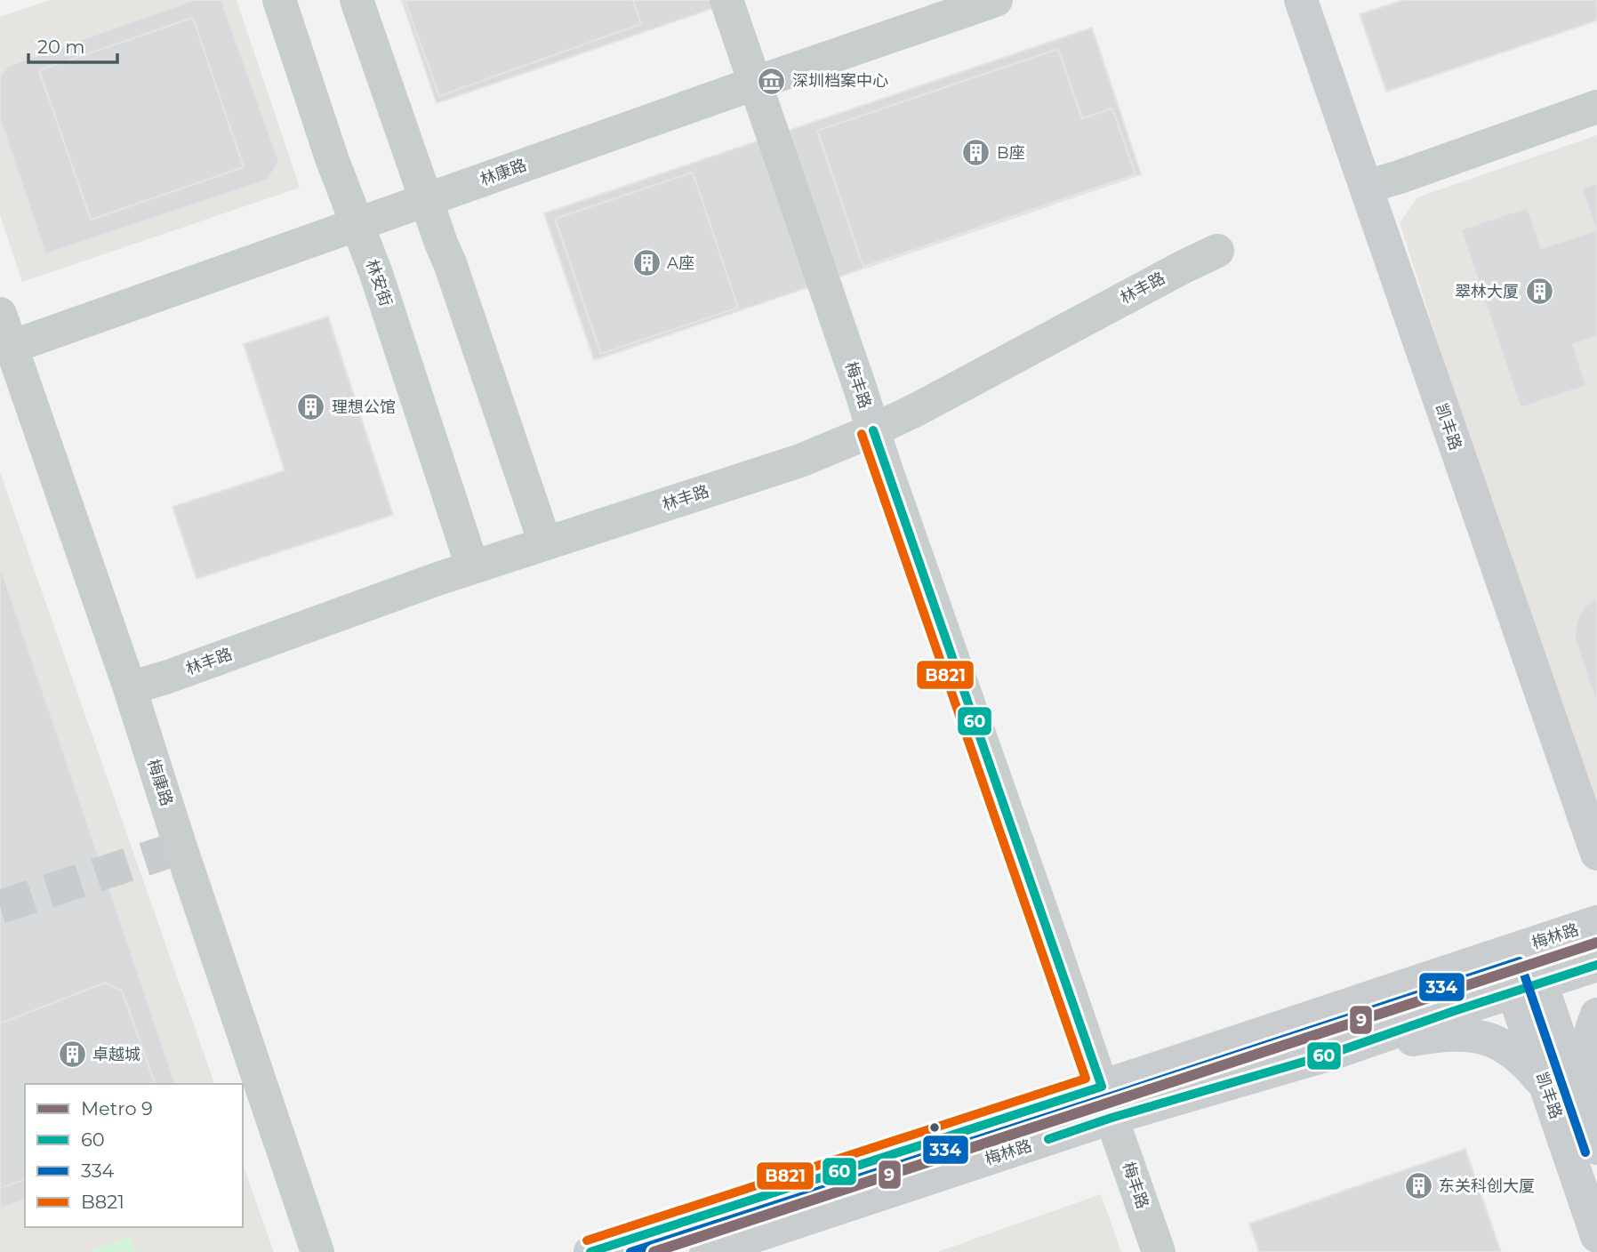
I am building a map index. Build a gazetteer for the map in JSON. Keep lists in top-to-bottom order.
{
  "streets": {
    "main road": ["凯丰路", "梅林路"],
    "street": [
      "林康路",
      "林安街",
      "林丰路",
      "梅丰路",
      "梅康路"
    ]
  },
  "crossings": [
    ["林康路", "林安街"],
    ["林康路", "梅丰路"],
    ["林康路", "梅康路"],
    ["林安街", "林丰路"],
    ["林丰路", "梅丰路"],
    ["林丰路", "梅康路"],
    ["梅丰路", "梅林路"],
    ["凯丰路", "梅林路"]
  ],
  "places": {
    "museum": ["深圳档案中心"],
    "building": [
      "B座",
      "A座",
      "翠林大厦",
      "理想公馆",
      "卓越城",
      "东关科创大厦"
    ]
  },
  "lines": [
    "transit line 60",
    "transit line B821",
    "metro line 9",
    "transit line 334"
  ],
  "legend": [
    "Metro 9",
    "60",
    "334",
    "B821"
  ],
  "scale_bar": "20 m"
}
